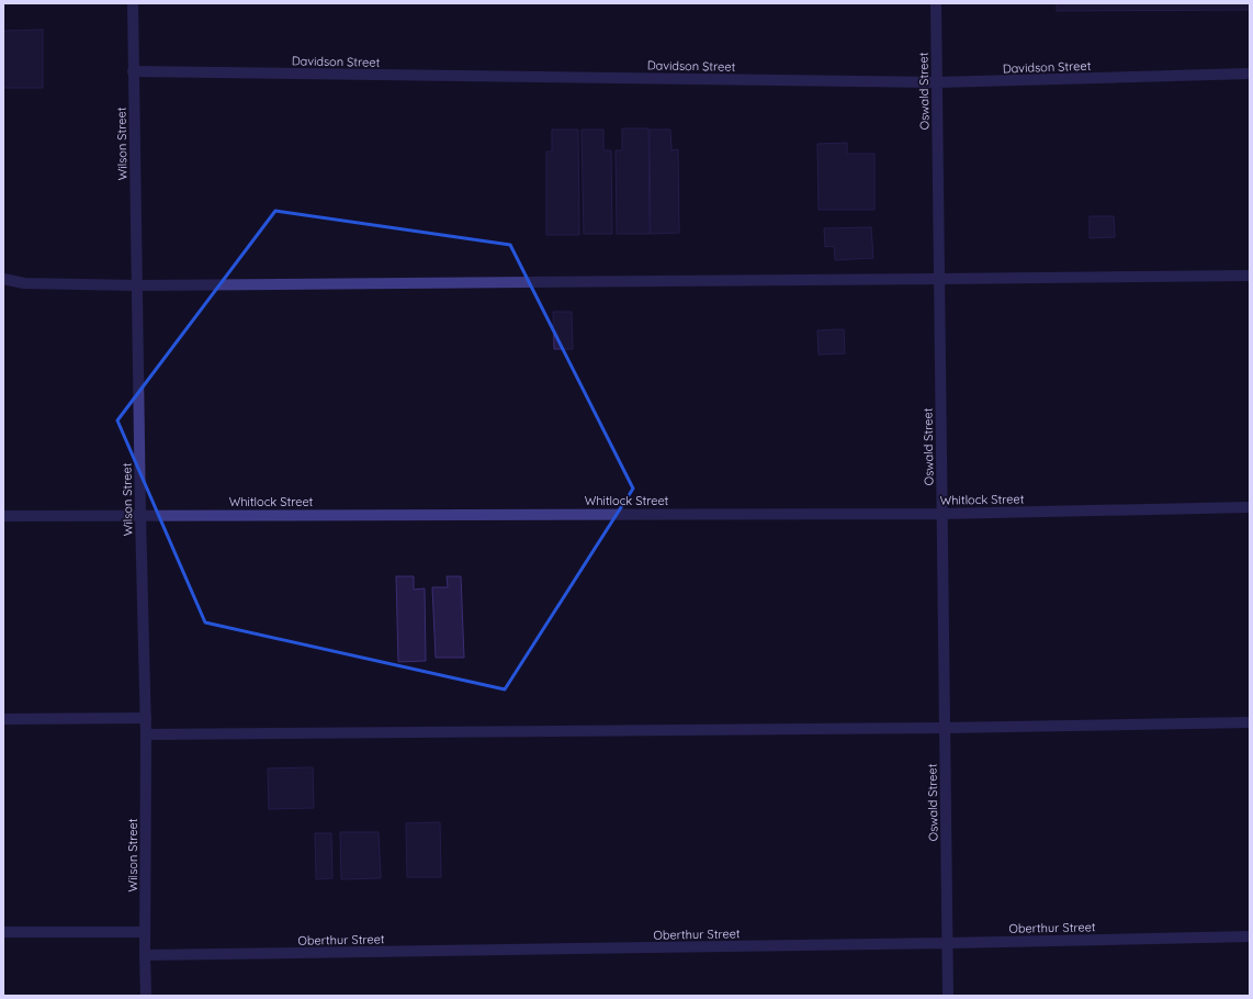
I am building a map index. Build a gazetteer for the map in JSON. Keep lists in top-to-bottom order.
{
  "streets": {
    "street": [
      "Davidson Street",
      "Oswald Street",
      "Wilson Street",
      "Whitlock Street",
      "Oberthur Street"
    ]
  },
  "crossings": [
    ["Davidson Street", "Oswald Street"],
    ["Davidson Street", "Wilson Street"],
    ["Oswald Street", "Whitlock Street"],
    ["Oswald Street", "Oberthur Street"],
    ["Wilson Street", "Whitlock Street"],
    ["Wilson Street", "Oberthur Street"]
  ]
}
